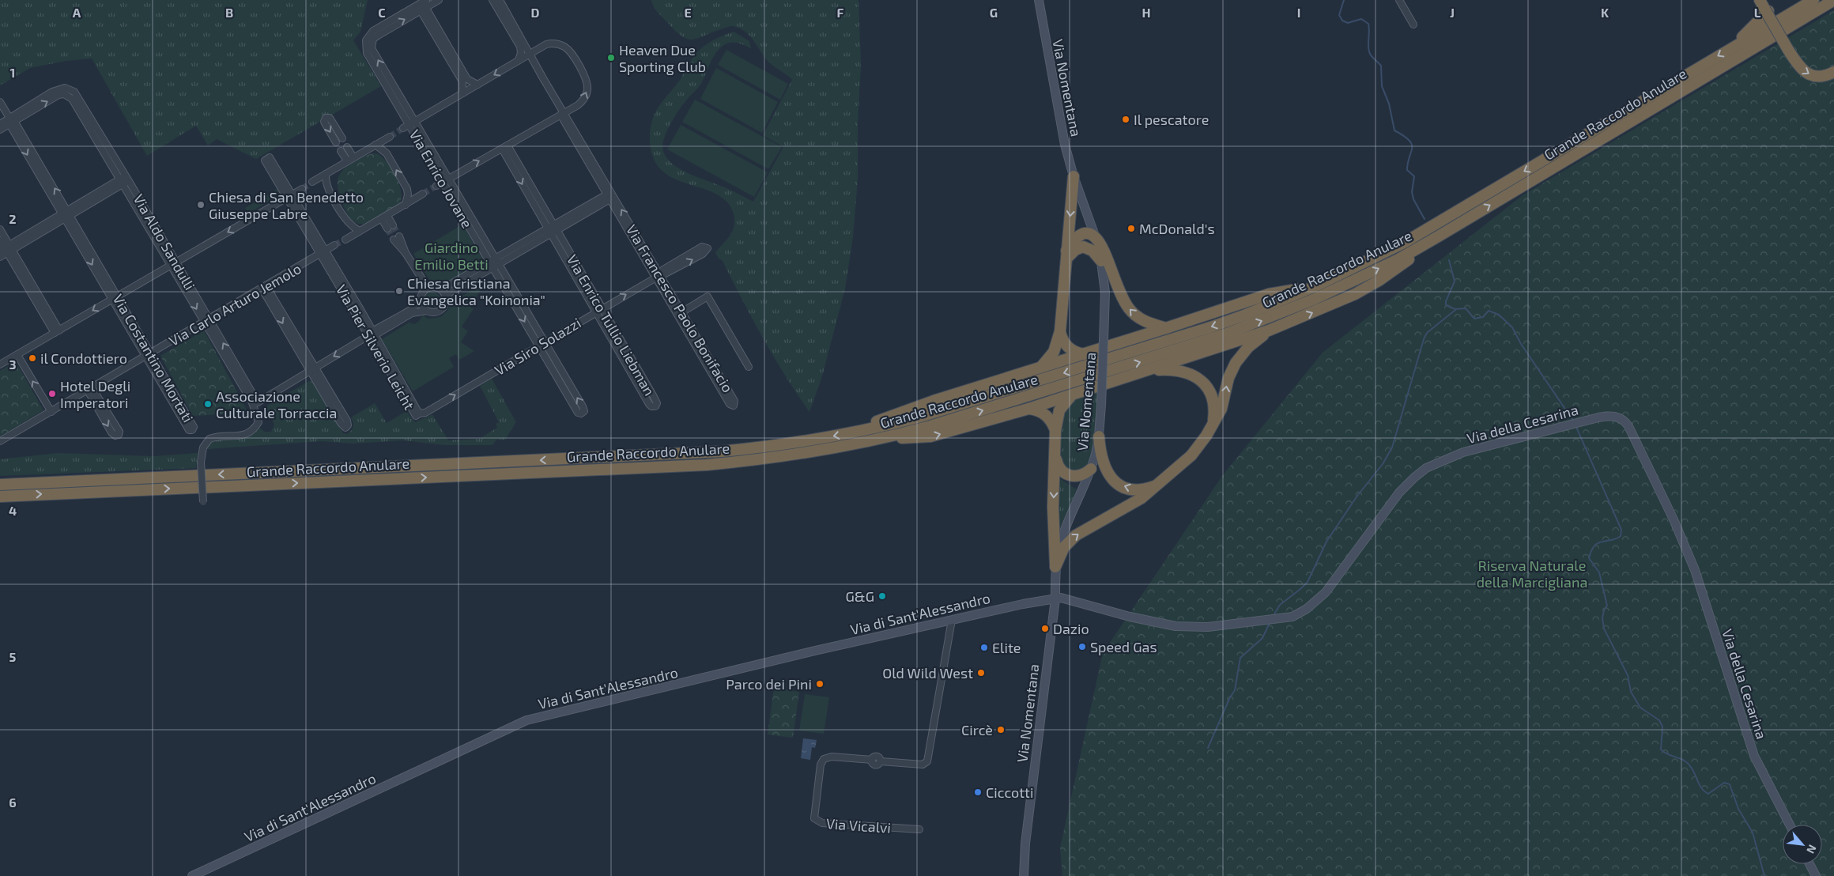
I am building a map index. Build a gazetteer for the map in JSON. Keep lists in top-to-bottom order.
{
  "streets": {
    "highway": ["Grande Raccordo Anulare"],
    "street": [
      "Via Nomentana",
      "Via Enrico Jovane",
      "Via Aldo Sandulli",
      "Via Carlo Arturo Jemolo",
      "Via Francesco Paolo Bonifacio",
      "Via Enrico Tullio Liebman",
      "Via Siro Solazzi",
      "Via Pier Silverio Leicht",
      "Via Costantino Mortati",
      "Via della Cesarina",
      "Via di Sant'Alessandro",
      "Via Vicalvi"
    ]
  },
  "crossings": [
    ["Via Nomentana", "Via della Cesarina"],
    ["Via Nomentana", "Via di Sant'Alessandro"],
    ["Via Enrico Jovane", "Via Siro Solazzi"],
    ["Via Aldo Sandulli", "Via Carlo Arturo Jemolo"],
    ["Via Aldo Sandulli", "Via Costantino Mortati"],
    ["Via Carlo Arturo Jemolo", "Via Pier Silverio Leicht"],
    ["Via Carlo Arturo Jemolo", "Via Costantino Mortati"],
    ["Via Francesco Paolo Bonifacio", "Via Siro Solazzi"],
    ["Via Enrico Tullio Liebman", "Via Siro Solazzi"],
    ["Via Siro Solazzi", "Via Pier Silverio Leicht"],
    ["Via della Cesarina", "Via di Sant'Alessandro"],
    ["Via di Sant'Alessandro", "Via Vicalvi"]
  ],
  "parks": ["Giardino Emilio Betti", "Riserva Naturale della Marcigliana"],
  "places": [
    "Heaven Due Sporting Club",
    "Il pescatore",
    "Chiesa di San Benedetto Giuseppe Labre",
    "McDonald's",
    "Chiesa Cristiana Evangelica \"Koinonia\"",
    "il Condottiero",
    "Hotel Degli Imperatori",
    "Associazione Culturale Torraccia",
    "G&G",
    "Dazio",
    "Speed Gas",
    "Elite",
    "Old Wild West",
    "Parco dei Pini",
    "Circè",
    "Ciccotti"
  ],
  "north": "bottom right",
  "grid": {
    "columns": [
      "A",
      "B",
      "C",
      "D",
      "E",
      "F",
      "G",
      "H",
      "I",
      "J",
      "K",
      "L"
    ],
    "rows": [
      "1",
      "2",
      "3",
      "4",
      "5",
      "6"
    ]
  }
}
